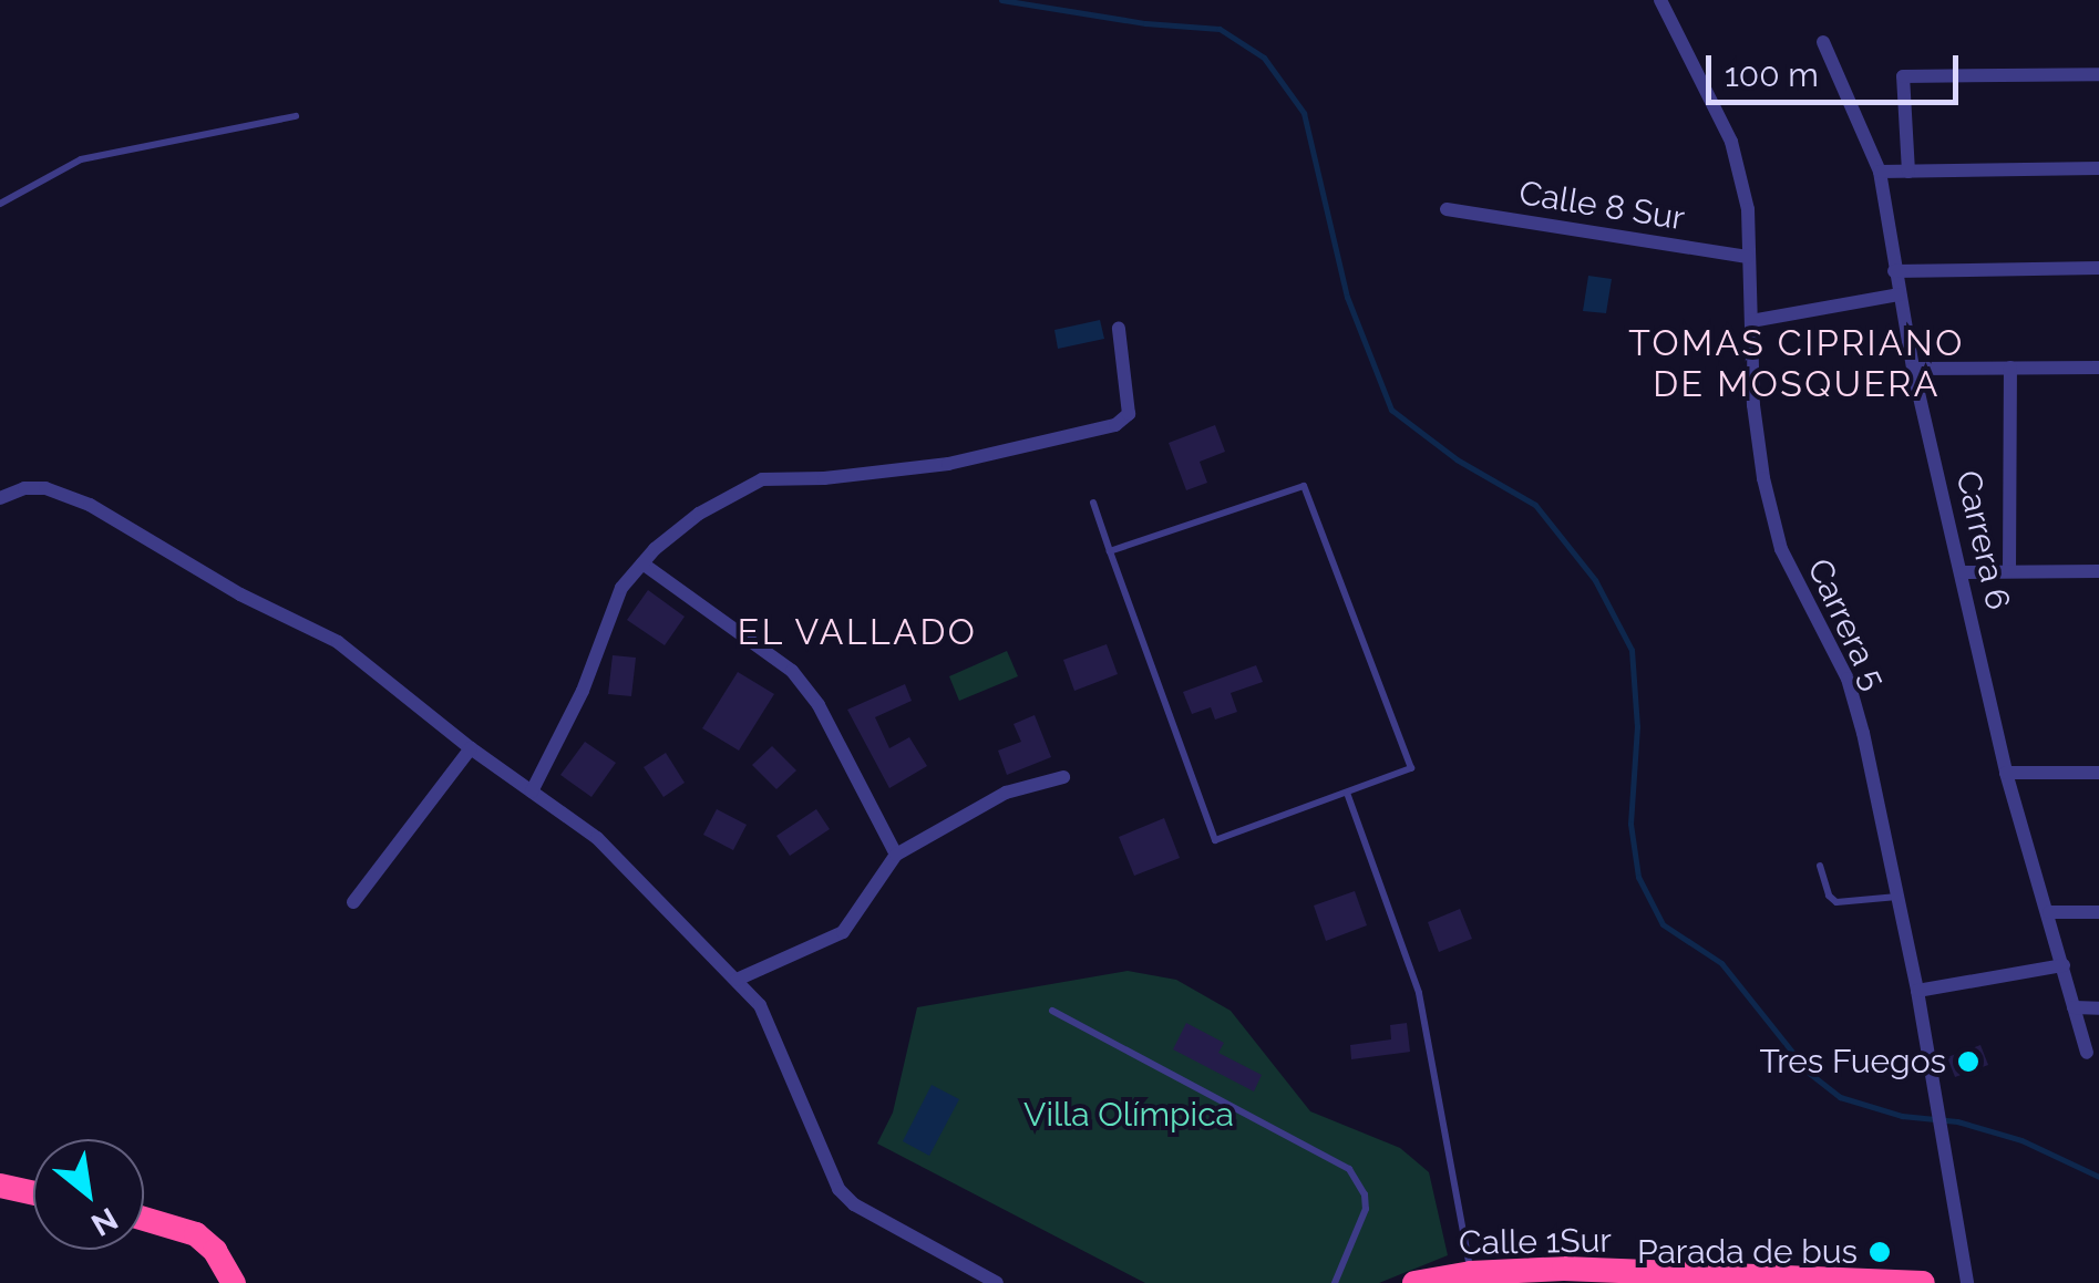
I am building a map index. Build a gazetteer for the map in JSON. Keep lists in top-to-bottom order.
{
  "streets": {
    "highway": ["Calle 1Sur"],
    "street": ["Calle 8 Sur", "Carrera 6", "Carrera 5"]
  },
  "crossings": [
    ["Calle 8 Sur", "Carrera 5"]
  ],
  "districts": ["TOMAS CIPRIANO DE MOSQUERA", "EL VALLADO"],
  "parks": ["Villa Olímpica"],
  "places": ["Tres Fuegos", "Parada de bus"],
  "scale_bar": "100 m",
  "north": "bottom right"
}
